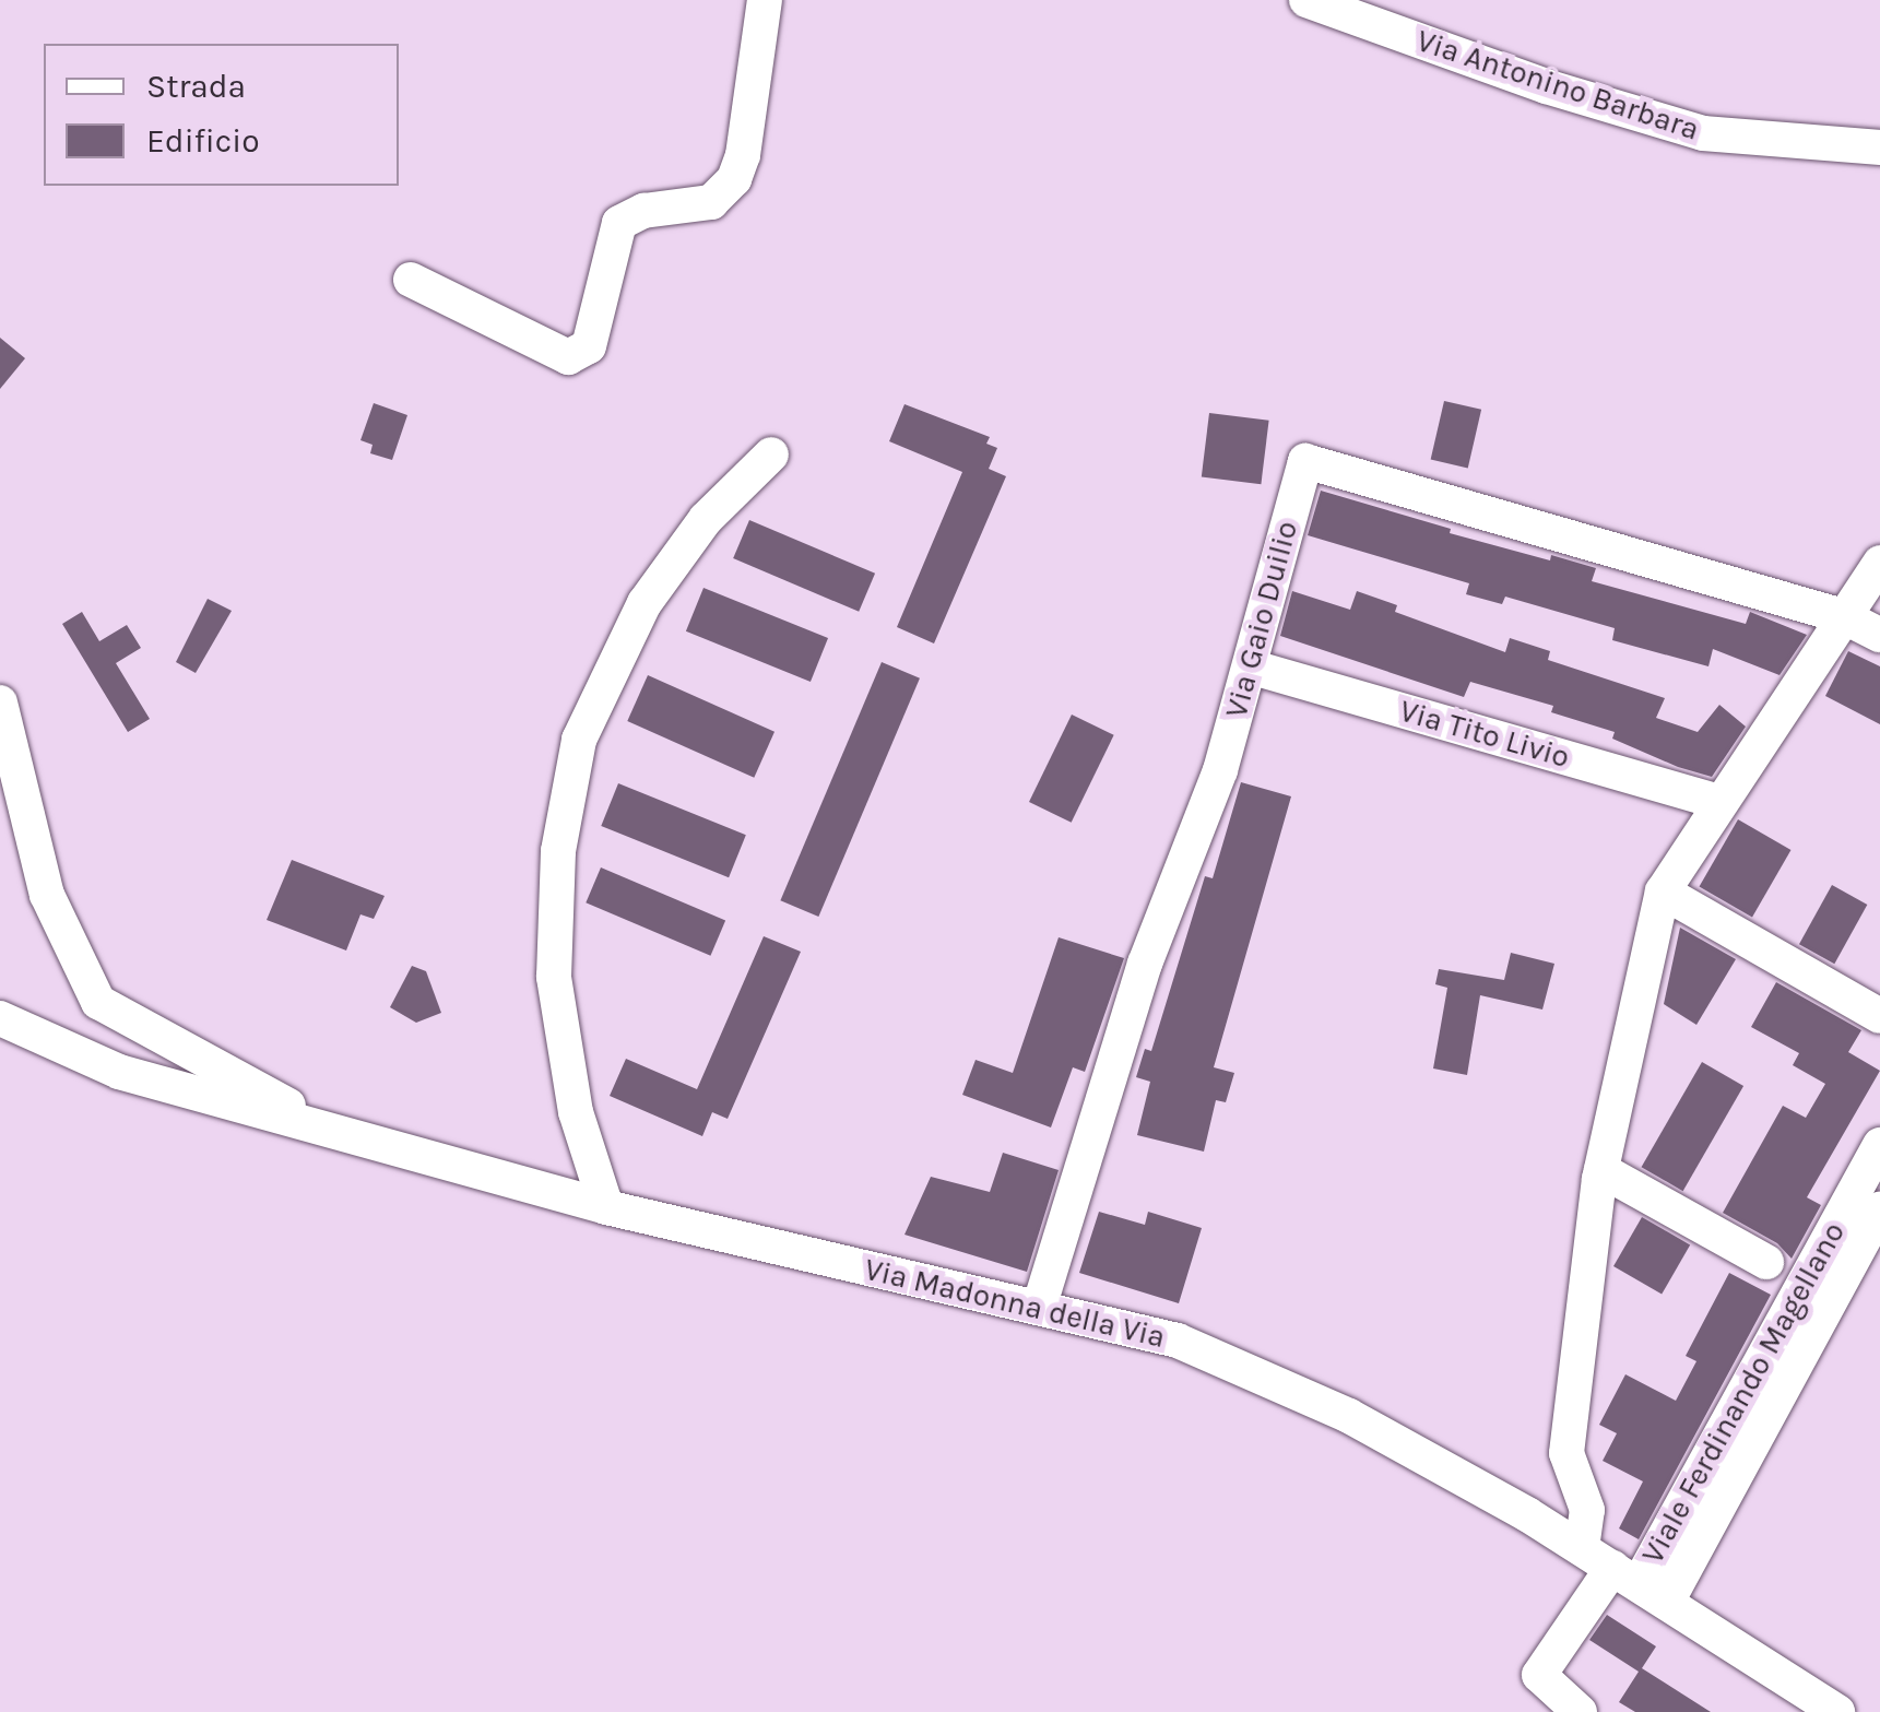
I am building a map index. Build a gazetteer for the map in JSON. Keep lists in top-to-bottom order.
{
  "streets": {
    "street": [
      "Via Antonino Barbara",
      "Via Gaio Duilio",
      "Via Tito Livio",
      "Via Madonna della Via",
      "Viale Ferdinando Magellano"
    ]
  },
  "crossings": [
    ["Via Gaio Duilio", "Via Tito Livio"],
    ["Via Gaio Duilio", "Via Madonna della Via"],
    ["Via Madonna della Via", "Viale Ferdinando Magellano"]
  ],
  "legend": ["Strada", "Edificio"]
}
